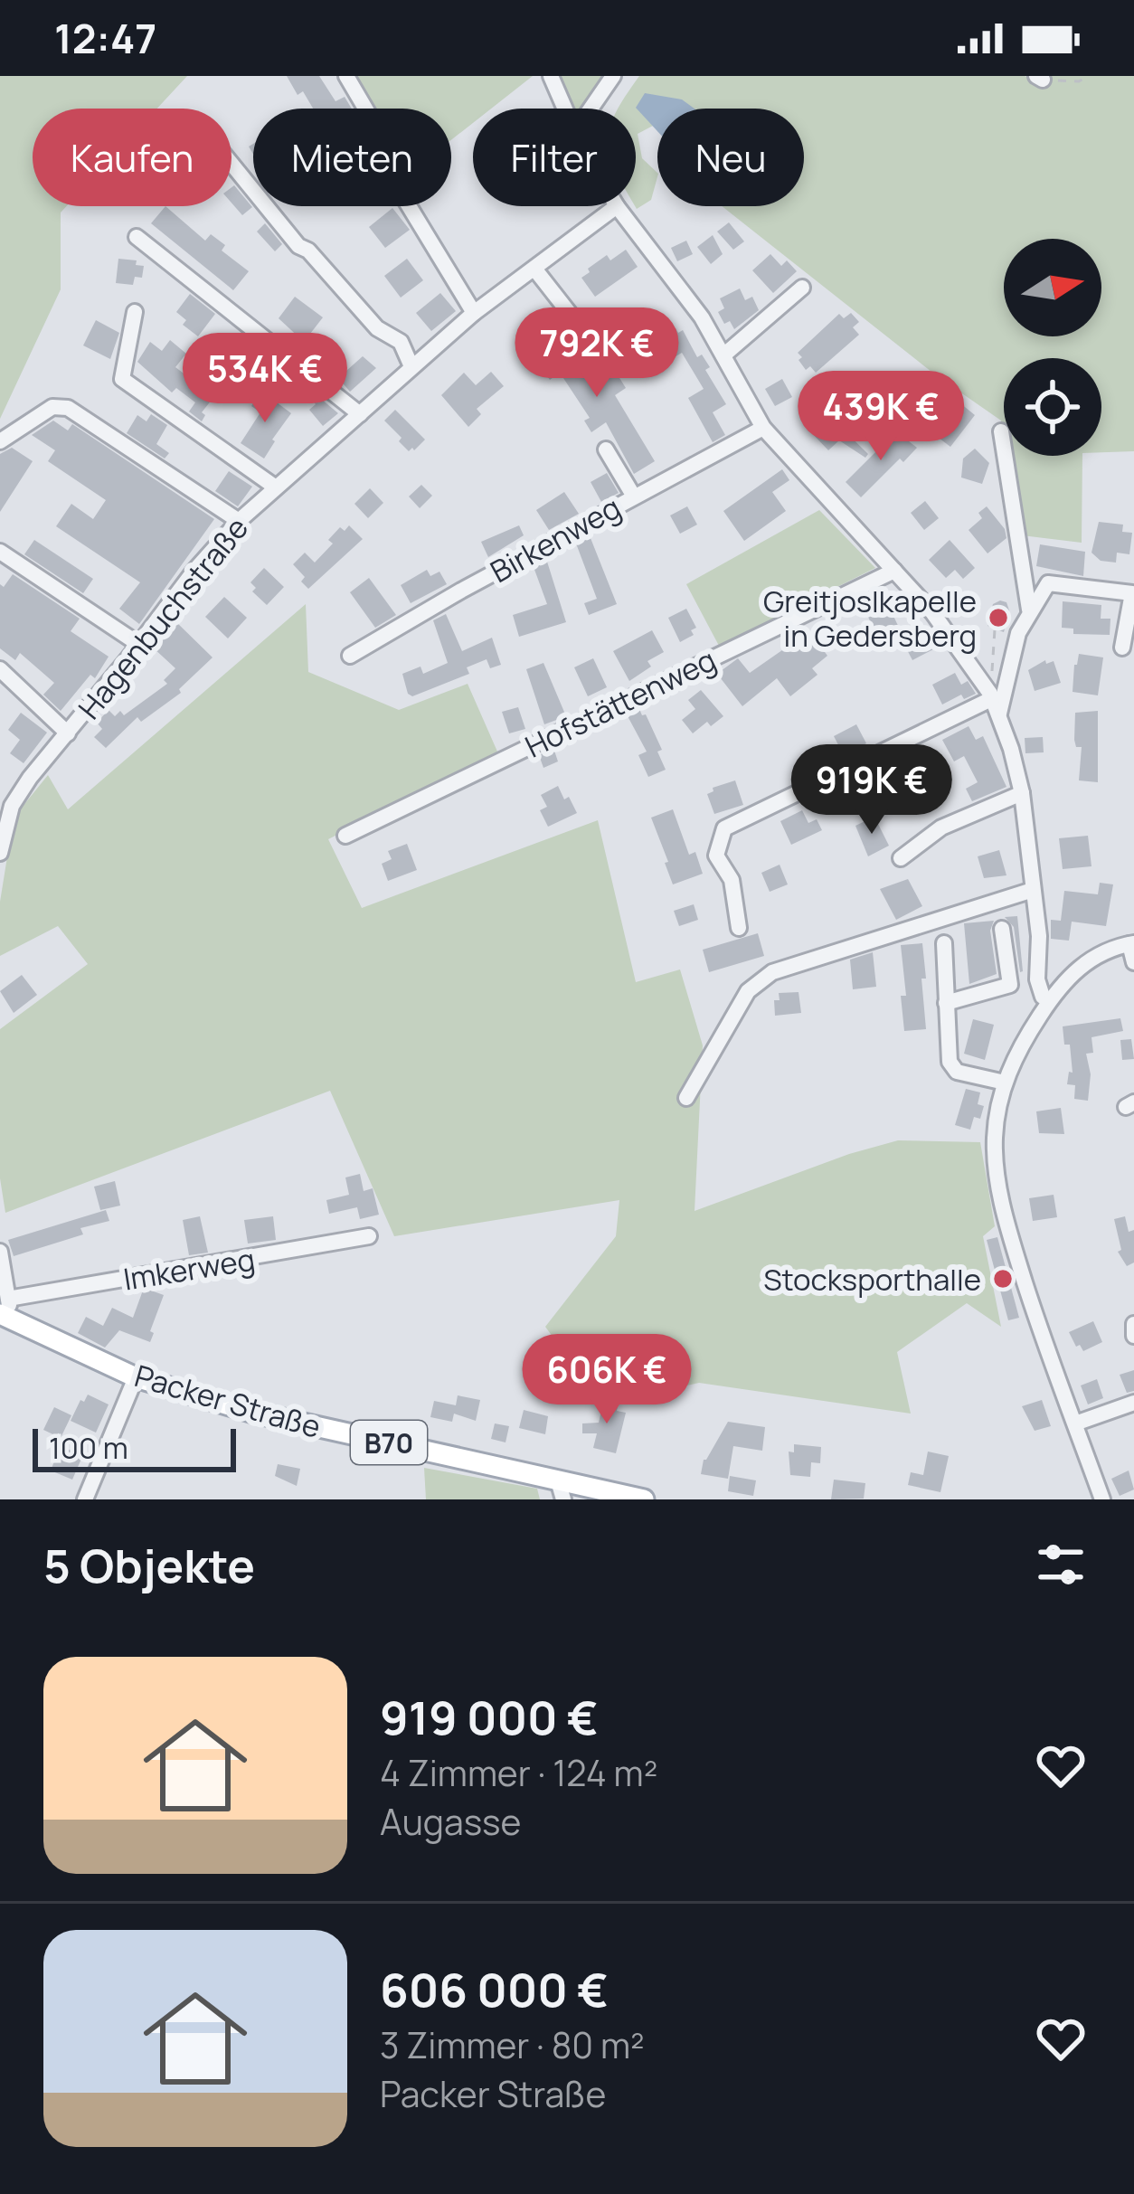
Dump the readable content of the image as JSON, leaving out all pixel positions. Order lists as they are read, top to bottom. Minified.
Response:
{"streets":{"main road":["Packer Straße","B70"],"street":["Birkenweg","Hagenbuchstraße","Hofstättenweg","Imkerweg"]},"crossings":[["Imkerweg","Packer Straße"]],"places":["Greitjoslkapelle in Gedersberg","Stocksporthalle"],"scale_bar":"100 m","north":"right","page":{"status":"12:47","chip":["Kaufen","Mieten","Filter","Neu"],"price":["792K €","534K €","439K €","919K €","606K €"],"scale":"100 m","heading":"5 Objekte","list":[{"name":"919 000 €","note":"4 Zimmer · 124 m² · Augasse"},{"name":"606 000 €","note":"3 Zimmer · 80 m² · Packer Straße"}]}}
